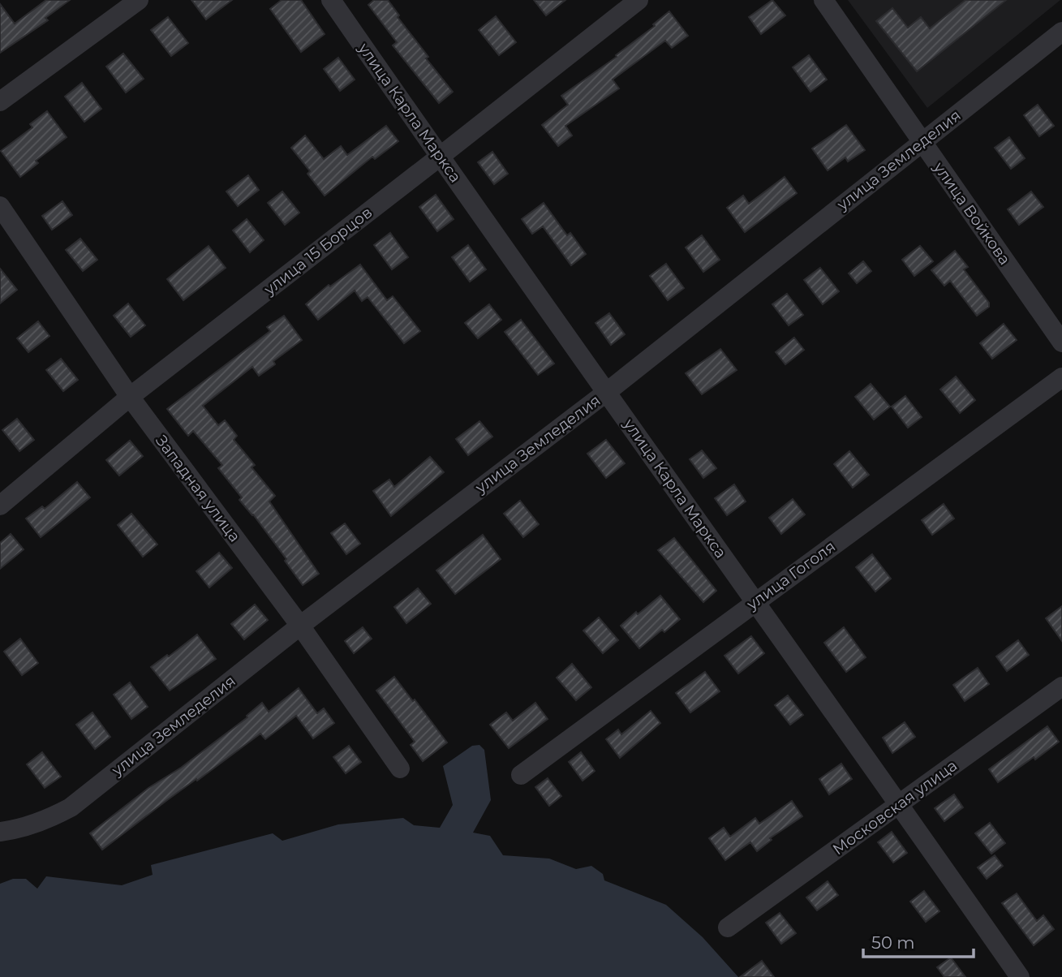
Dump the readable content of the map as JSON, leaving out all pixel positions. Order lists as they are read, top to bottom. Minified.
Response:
{"streets":{"street":["улица Карла Маркса","улица Земледелия","улица Войкова","улица 15 Борцов","Западная улица","улица Гоголя","Московская улица"]},"crossings":[["улица Карла Маркса","улица Земледелия"],["улица Карла Маркса","улица 15 Борцов"],["улица Карла Маркса","улица Гоголя"],["улица Карла Маркса","Московская улица"],["улица Земледелия","улица Войкова"],["улица Земледелия","Западная улица"],["улица 15 Борцов","Западная улица"]],"scale_bar":"50 m"}
